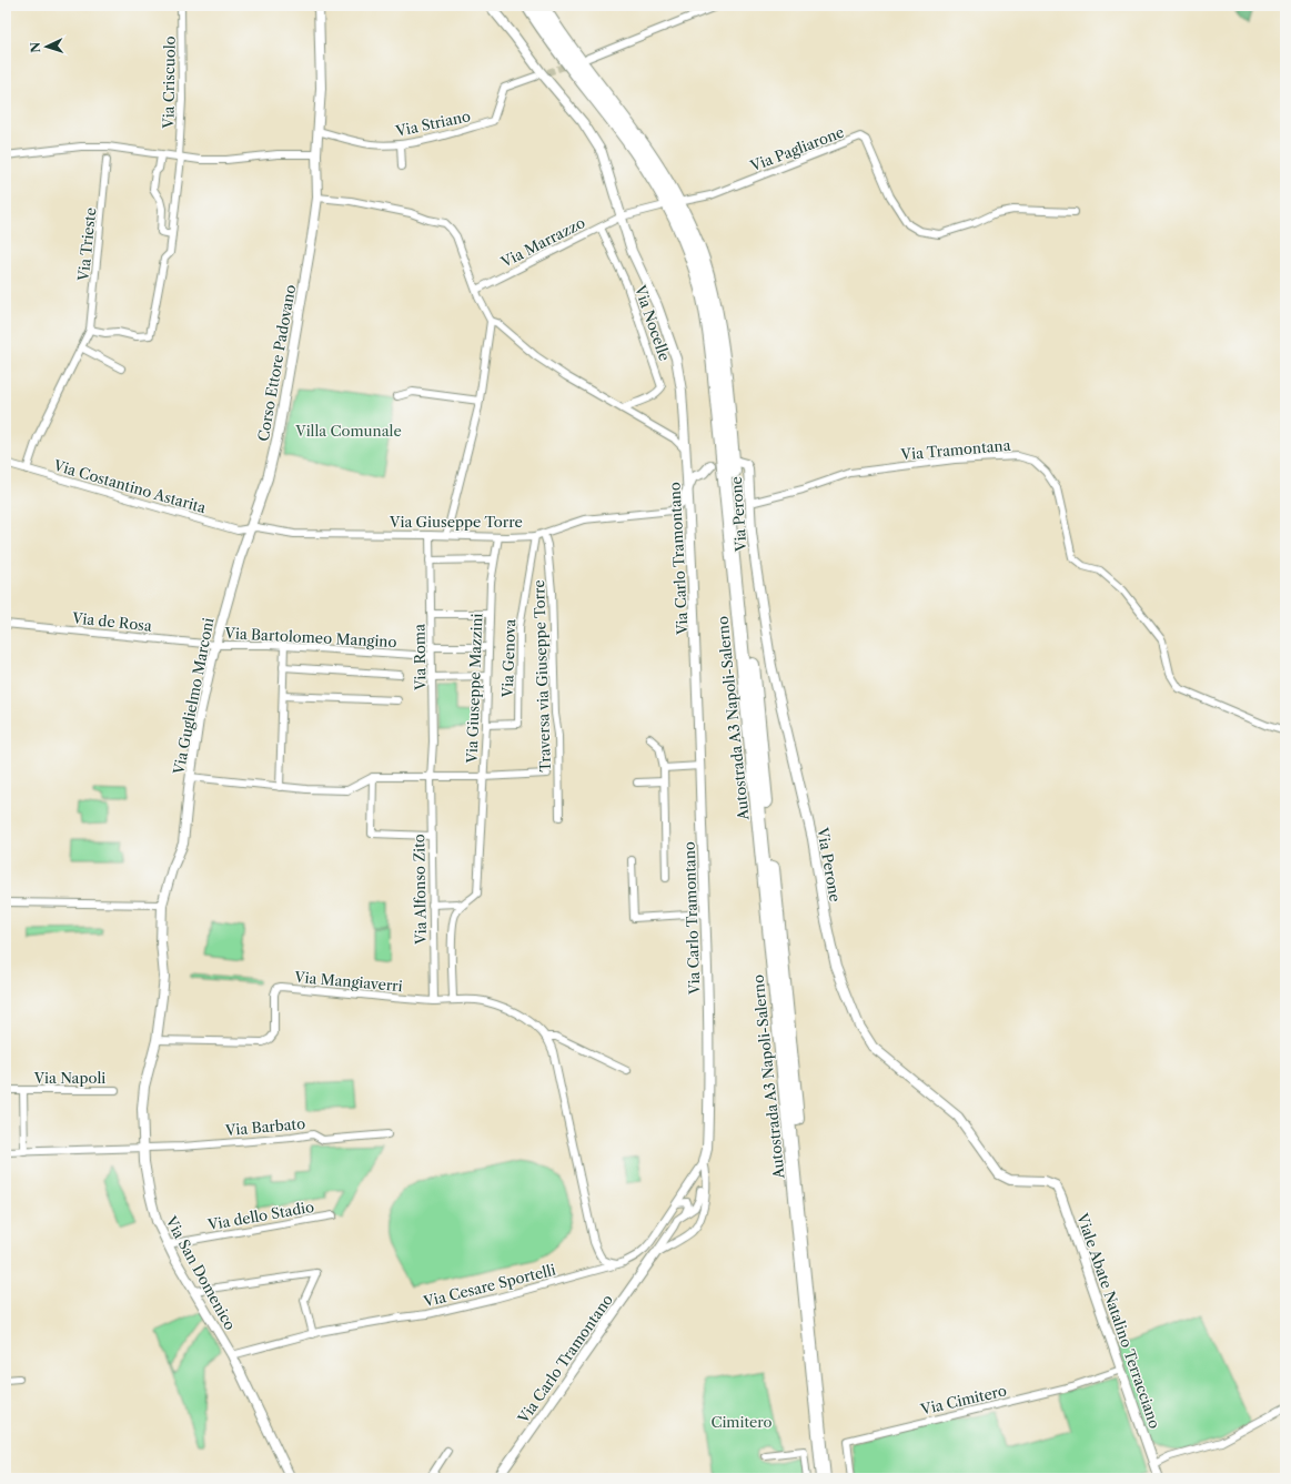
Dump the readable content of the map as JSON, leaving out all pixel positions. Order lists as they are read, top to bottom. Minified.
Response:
{"streets":{"highway":["Autostrada A3 Napoli-Salerno"],"street":["Via Criscuolo","Via Striano","Via Pagliarone","Via Marrazzo","Via Trieste","Via Nocelle","Corso Ettore Padovano","Via Tramontana","Via Costantino Astarita","Via Perone","Via Giuseppe Torre","Via Carlo Tramontano","Via de Rosa","Via Bartolomeo Mangino","Via Roma","Via Genova","Traversa via Giuseppe Torre","Via Giuseppe Mazzini","Via Guglielmo Marconi","Via Alfonso Zito","Via Mangiaverri","Via Napoli","Via Barbato","Via dello Stadio","Via San Domenico","Via Cesare Sportelli","Viale Abate Natalino Terracciano","Via Cimitero"]},"crossings":[["Via Criscuolo","Via Trieste"],["Via Striano","Corso Ettore Padovano"],["Via Marrazzo","Via Nocelle"],["Via Marrazzo","Via Carlo Tramontano"],["Via Trieste","Via Costantino Astarita"],["Corso Ettore Padovano","Via Costantino Astarita"],["Corso Ettore Padovano","Via Giuseppe Torre"],["Corso Ettore Padovano","Via Guglielmo Marconi"],["Via Tramontana","Via Perone"],["Via Costantino Astarita","Via Giuseppe Torre"],["Via Costantino Astarita","Via Guglielmo Marconi"],["Via Perone","Via Carlo Tramontano"],["Via Perone","Viale Abate Natalino Terracciano"],["Via Giuseppe Torre","Via Carlo Tramontano"],["Via Giuseppe Torre","Via Roma"],["Via Giuseppe Torre","Via Genova"],["Via Giuseppe Torre","Traversa via Giuseppe Torre"],["Via Giuseppe Torre","Via Giuseppe Mazzini"],["Via Giuseppe Torre","Via Guglielmo Marconi"],["Via Carlo Tramontano","Via Cesare Sportelli"],["Via de Rosa","Via Bartolomeo Mangino"],["Via de Rosa","Via Guglielmo Marconi"],["Via Bartolomeo Mangino","Via Roma"],["Via Bartolomeo Mangino","Via Guglielmo Marconi"],["Via Roma","Via Alfonso Zito"],["Via Genova","Via Giuseppe Mazzini"],["Via Guglielmo Marconi","Via San Domenico"],["Via Alfonso Zito","Via Mangiaverri"],["Via Mangiaverri","Via San Domenico"],["Via Barbato","Via San Domenico"],["Via dello Stadio","Via San Domenico"],["Via San Domenico","Via Cesare Sportelli"],["Viale Abate Natalino Terracciano","Via Cimitero"]],"parks":["Villa Comunale","Cimitero"],"north":"left"}
